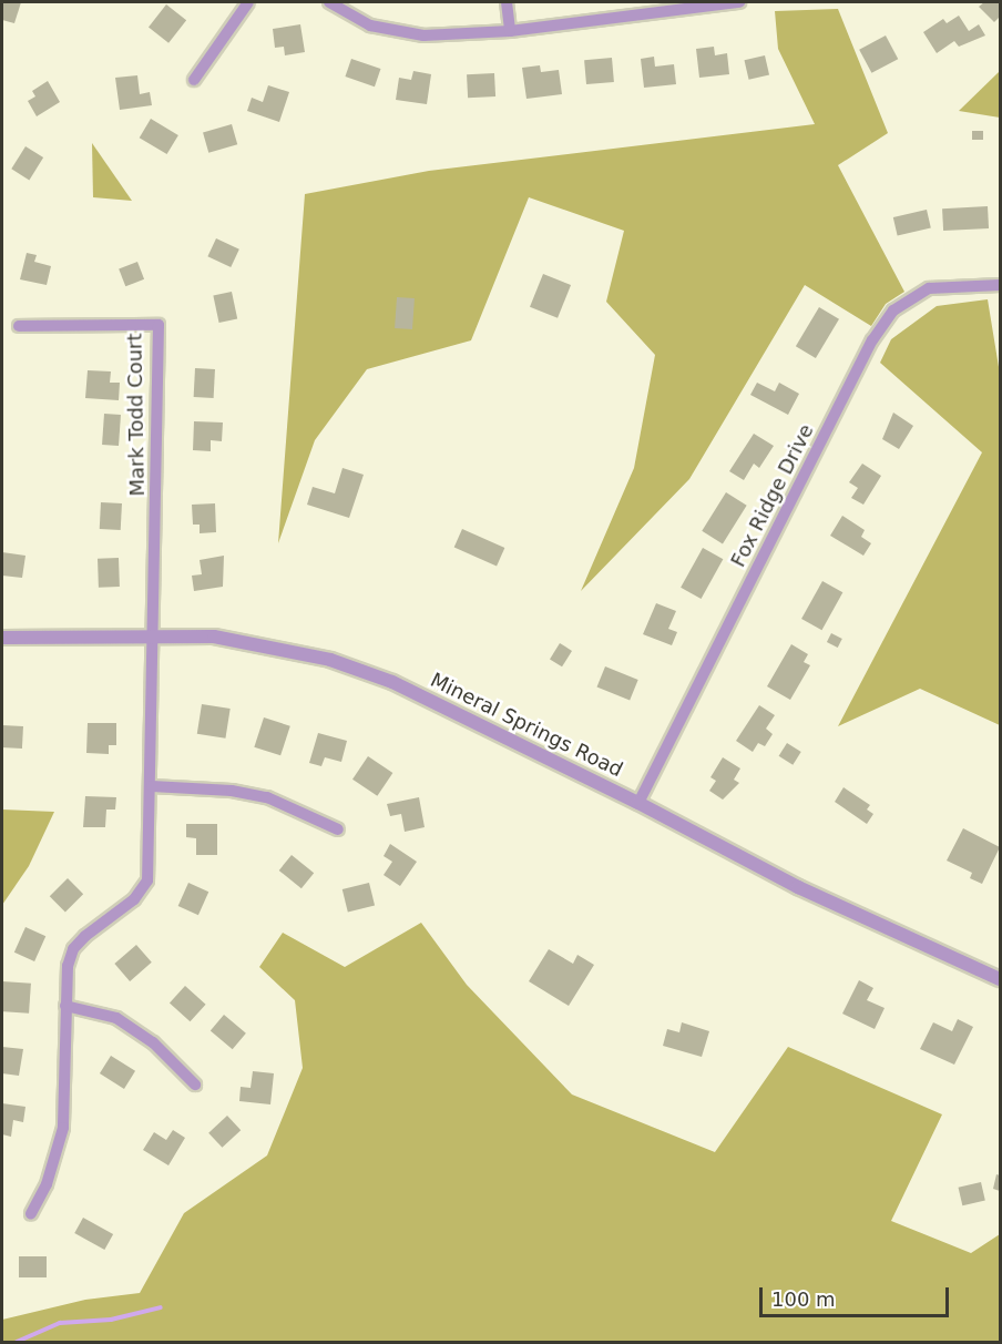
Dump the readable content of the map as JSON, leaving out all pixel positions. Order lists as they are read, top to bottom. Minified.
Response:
{"streets":{"street":["Mark Todd Court","Fox Ridge Drive","Mineral Springs Road"]},"crossings":[["Mark Todd Court","Mineral Springs Road"],["Fox Ridge Drive","Mineral Springs Road"]],"scale_bar":"100 m"}
